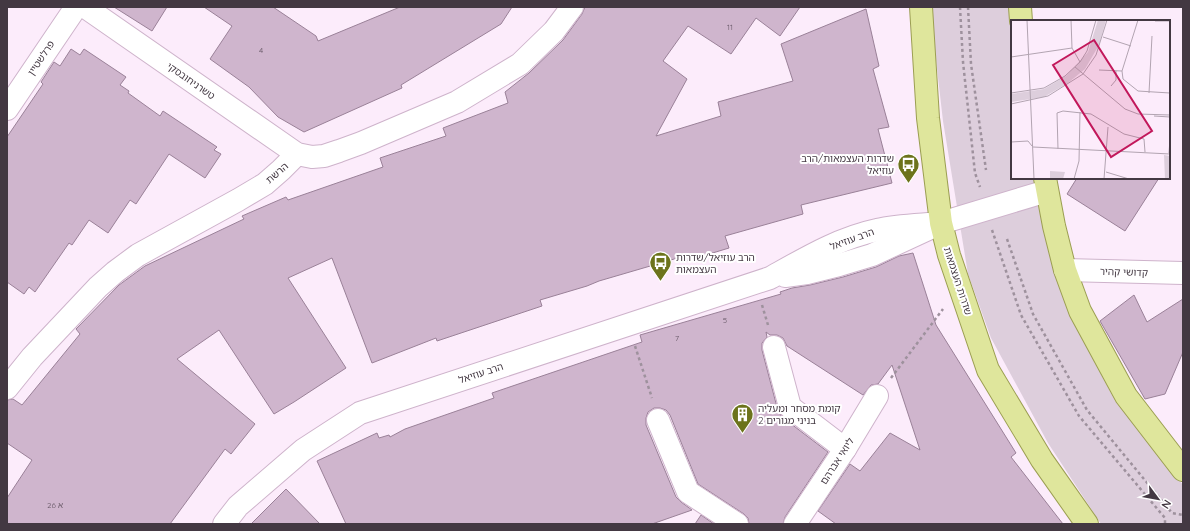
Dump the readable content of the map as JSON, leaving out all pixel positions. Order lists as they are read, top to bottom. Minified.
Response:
{"streets":{"main road":["שדרות העצמאות"],"street":["פרלשטיין","טשרניחובסקי","הרשת","הרב עוזיאל","קדושי קהיר","ליואי אברהם"]},"crossings":[["טשרניחובסקי","הרשת"],["הרב עוזיאל","שדרות העצמאות"]],"places":{"bus stop":["שדרות העצמאות/הרב עוזיאל","הרב עוזיאל/שדרות העצמאות"],"building":["קומת מסחר ומעליה 2 בניני מגורים"]},"house_numbers":["11","4","5","7","26 א"],"north":"bottom right"}
